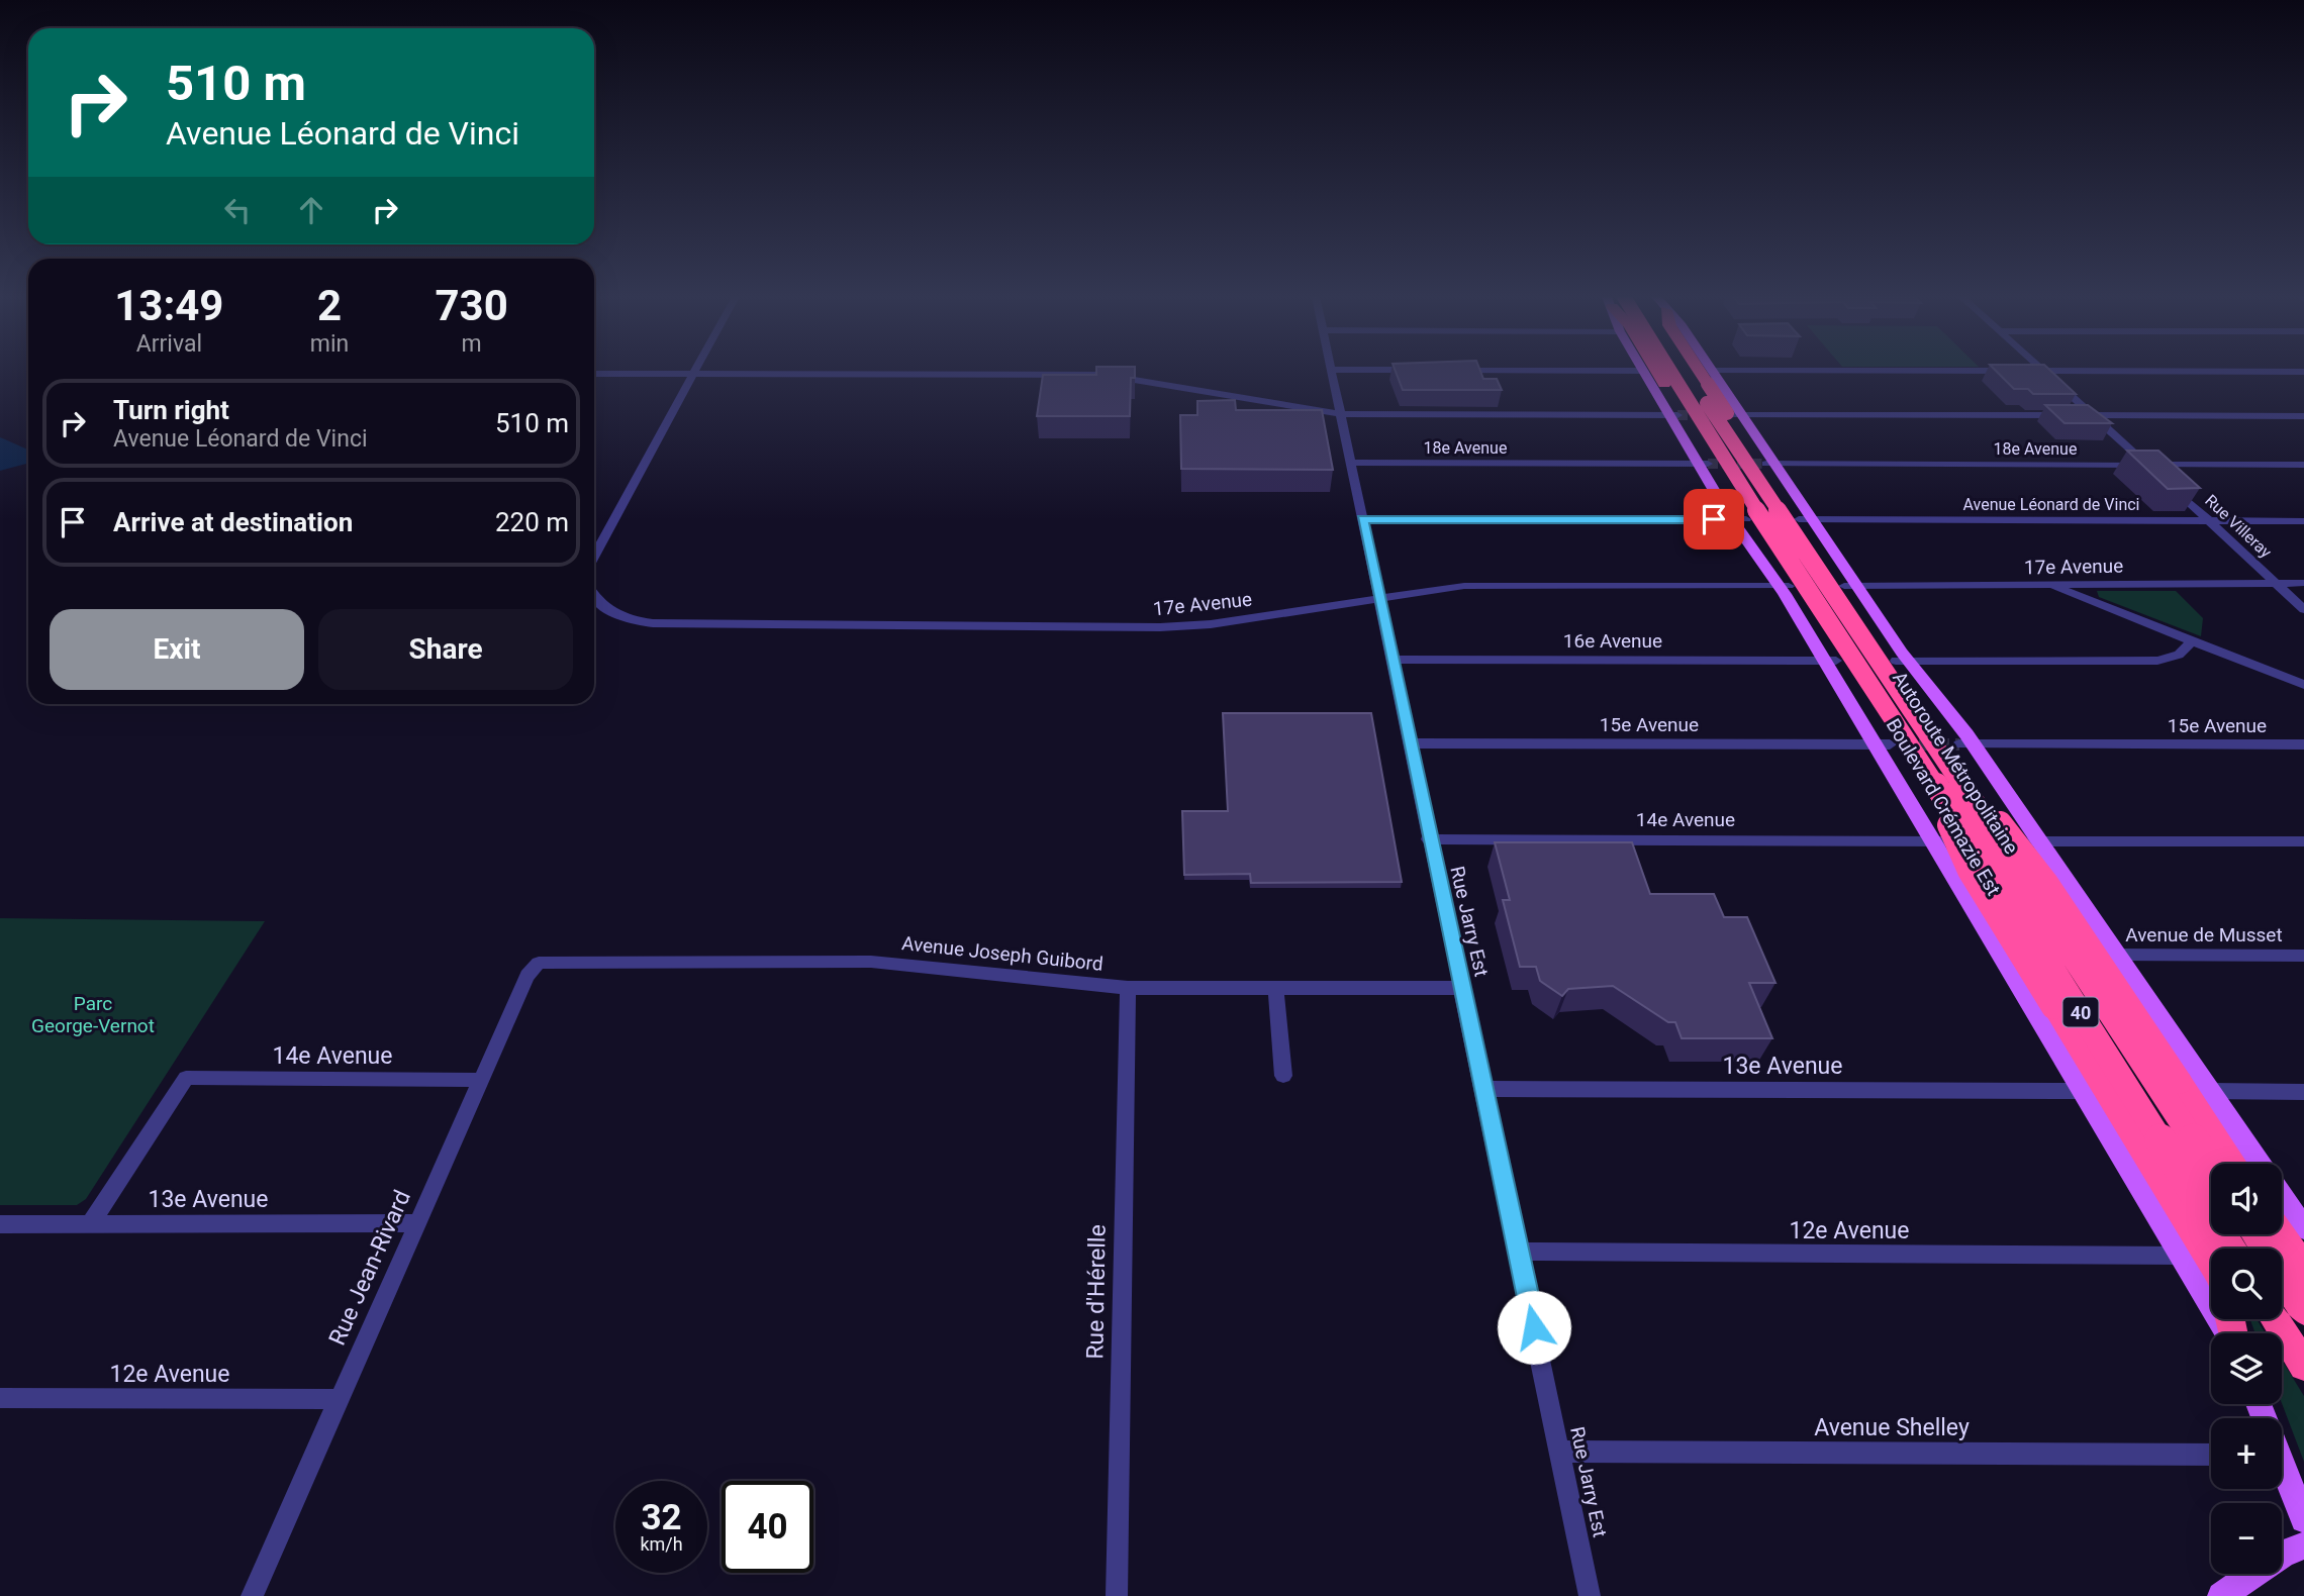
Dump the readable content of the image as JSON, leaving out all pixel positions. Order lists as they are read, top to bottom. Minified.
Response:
{"streets":{"highway":["Autoroute Métropolitaine","40"],"main road":["Boulevard Crémazie Est"],"street":["18e Avenue","Avenue Léonard de Vinci","Rue Villeray","17e Avenue","16e Avenue","15e Avenue","14e Avenue","Rue Jarry Est","Avenue de Musset","Avenue Joseph Guibord","13e Avenue","12e Avenue","Rue Jean-Rivard","Rue d'Hérelle","Avenue Shelley"]},"crossings":[["18e Avenue","Rue Villeray"],["18e Avenue","Autoroute Métropolitaine"],["18e Avenue","Boulevard Crémazie Est"],["18e Avenue","Rue Jarry Est"],["Avenue Léonard de Vinci","Rue Villeray"],["Rue Villeray","17e Avenue"],["17e Avenue","Boulevard Crémazie Est"],["17e Avenue","Rue Jarry Est"],["16e Avenue","Boulevard Crémazie Est"],["16e Avenue","Rue Jarry Est"],["15e Avenue","Autoroute Métropolitaine"],["15e Avenue","Boulevard Crémazie Est"],["15e Avenue","Rue Jarry Est"],["Boulevard Crémazie Est","14e Avenue"],["Boulevard Crémazie Est","13e Avenue"],["Boulevard Crémazie Est","12e Avenue"],["14e Avenue","Rue Jarry Est"],["14e Avenue","13e Avenue"],["14e Avenue","Rue Jean-Rivard"],["Rue Jarry Est","Avenue Joseph Guibord"],["Rue Jarry Est","13e Avenue"],["Rue Jarry Est","12e Avenue"],["Rue Jarry Est","Avenue Shelley"],["Avenue Joseph Guibord","Rue Jean-Rivard"],["Avenue Joseph Guibord","Rue d'Hérelle"],["13e Avenue","Rue Jean-Rivard"],["12e Avenue","Rue Jean-Rivard"]],"parks":["Parc George-Vernot"],"page":{"turn":["510 m","Avenue Léonard de Vinci"],"eta":["13:49","Arrival","2","min","730","m"],"list":[{"name":"Turn right","note":"Avenue Léonard de Vinci","value":"510 m"},{"name":"Arrive at destination","value":"220 m"}],"buttons":["Exit","Share"],"map_buttons":["+","−"],"speed":"32 km/h","limit":"40"}}
